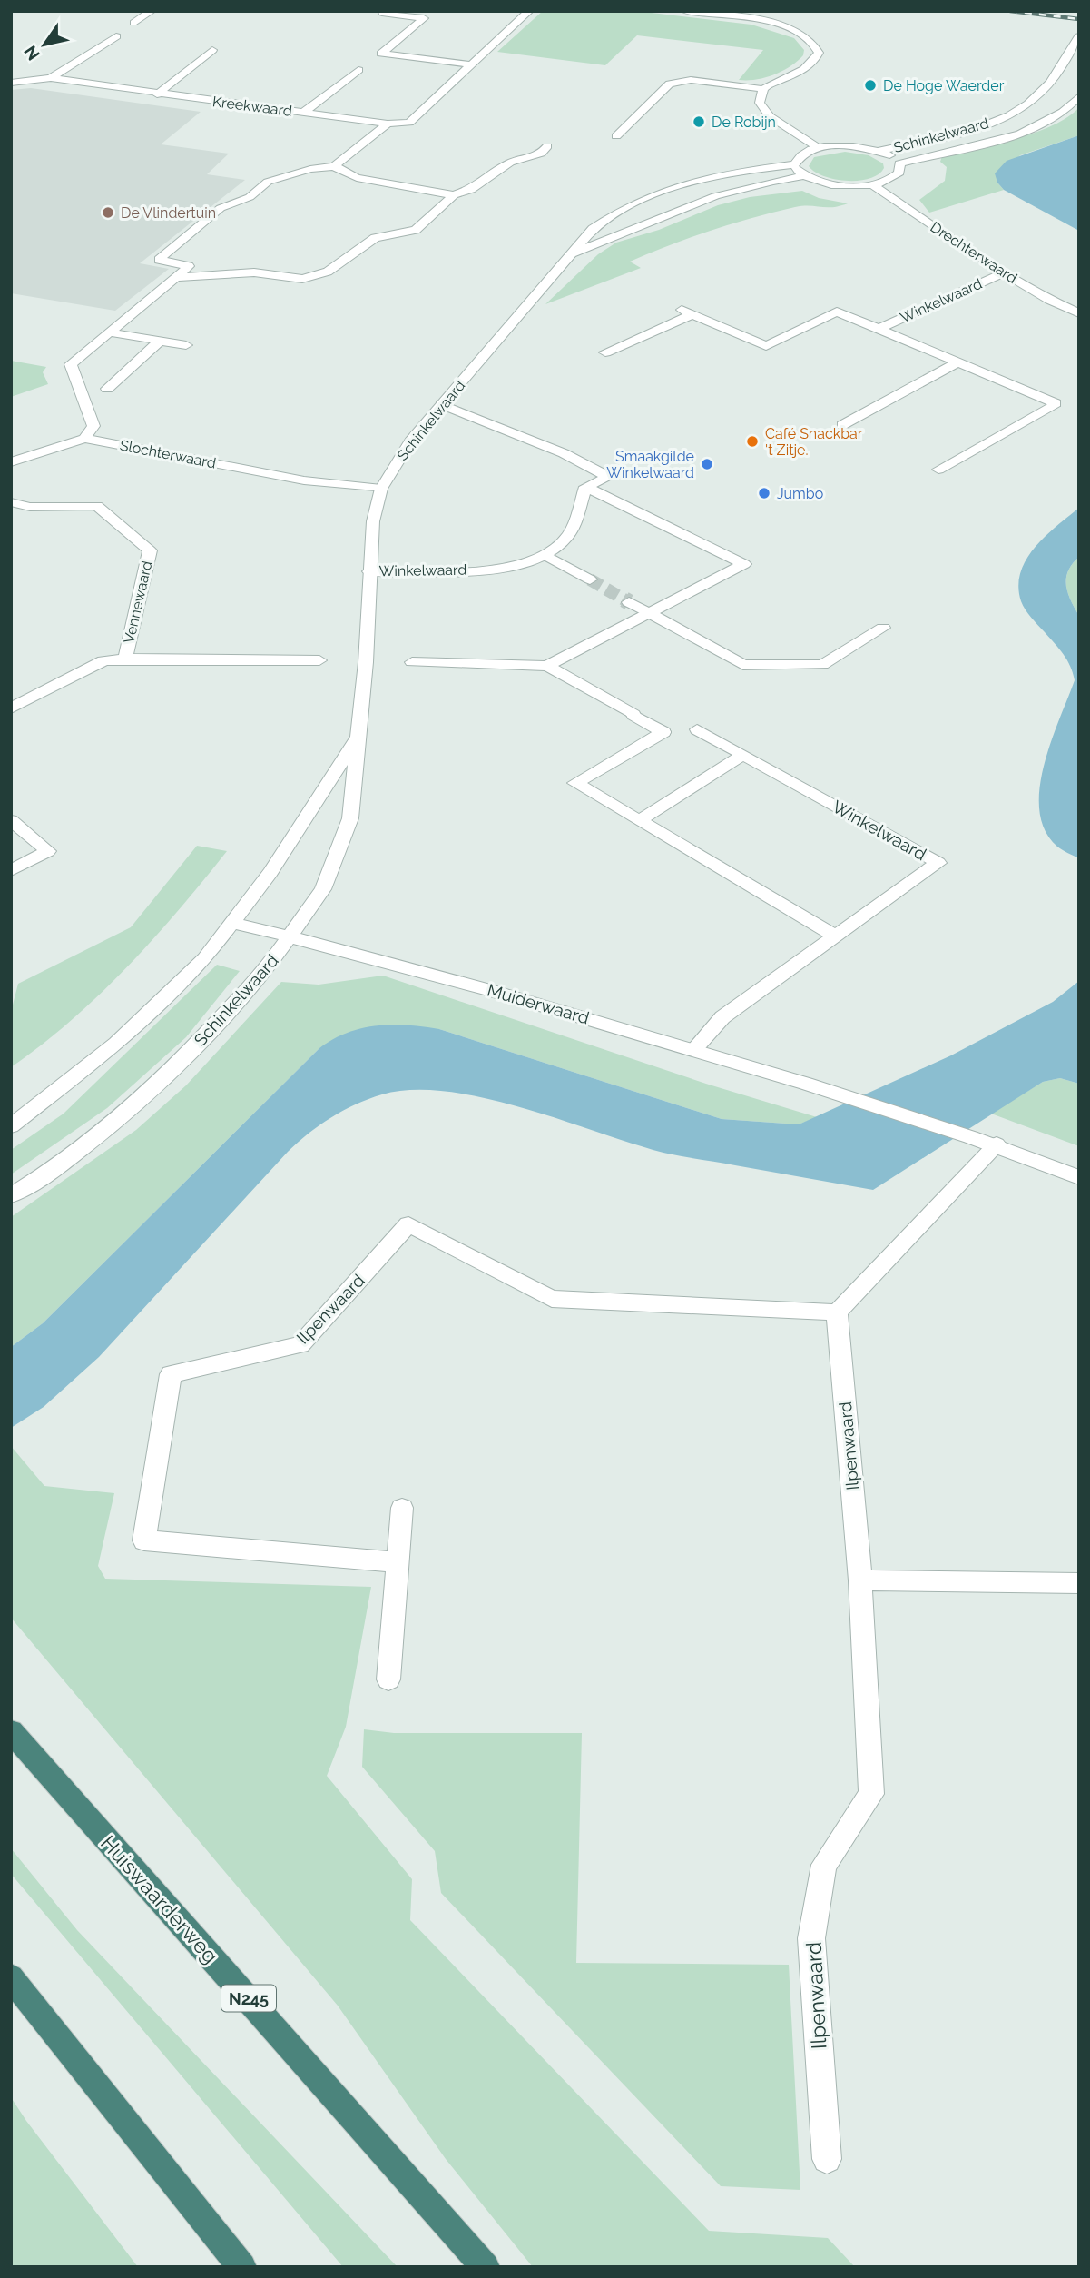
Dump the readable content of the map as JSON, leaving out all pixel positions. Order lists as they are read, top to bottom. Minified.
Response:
{"streets":{"highway":["Huiswaarderweg","N245"],"street":["Kreekwaard","Schinkelwaard","Drechterwaard","Winkelwaard","Slochterwaard","Vennewaard","Muiderwaard","Ilpenwaard"]},"crossings":[["Schinkelwaard","Winkelwaard"],["Schinkelwaard","Slochterwaard"],["Schinkelwaard","Muiderwaard"],["Drechterwaard","Winkelwaard"],["Winkelwaard","Muiderwaard"]],"places":["De Hoge Waerder","De Robijn","De Vlindertuin","Café Snackbar 't Zitje.","Smaakgilde Winkelwaard","Jumbo"],"north":"bottom left"}
